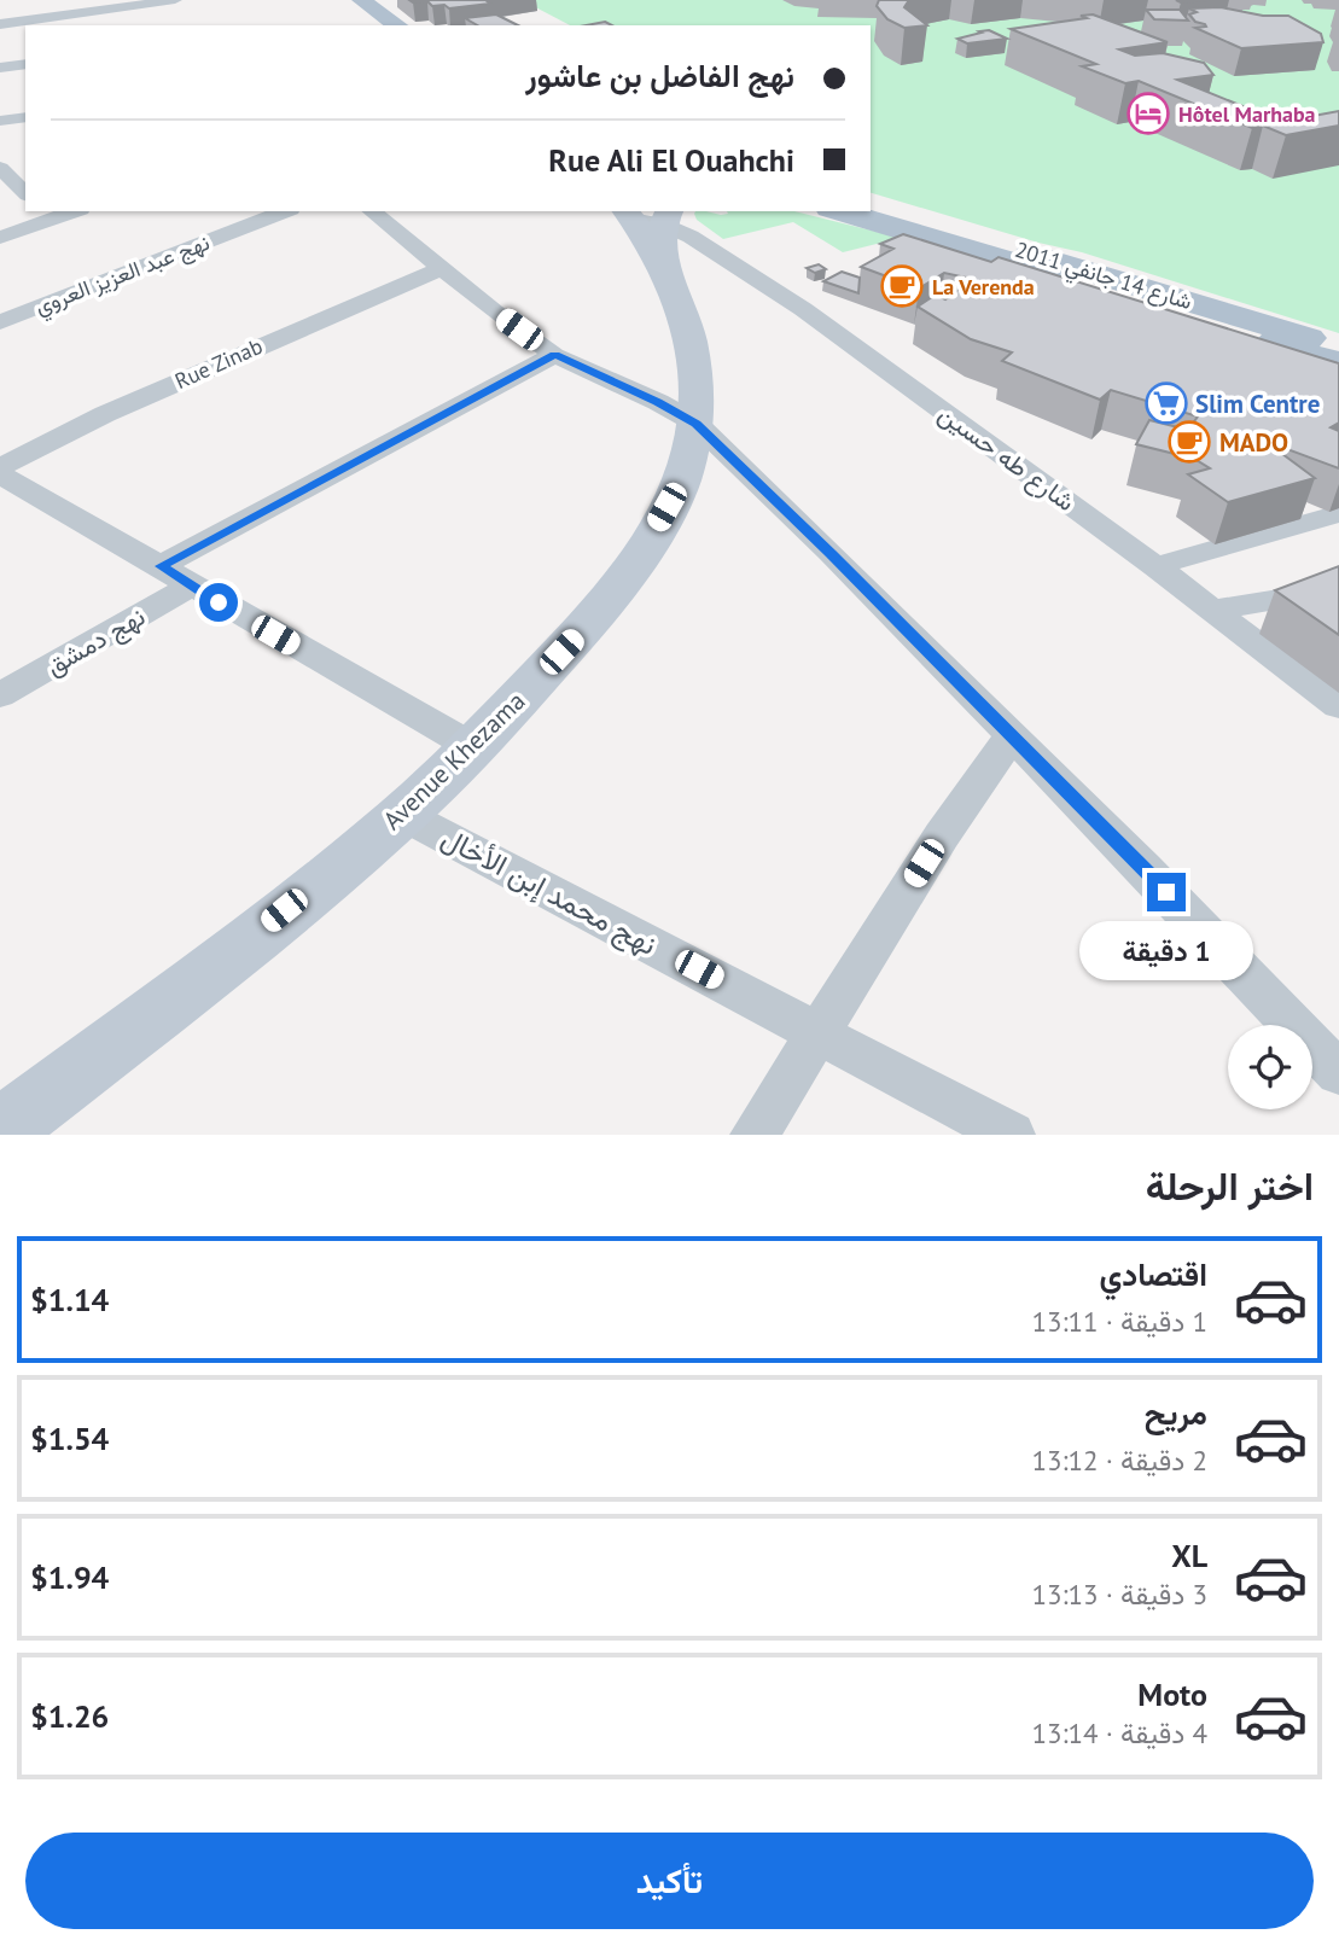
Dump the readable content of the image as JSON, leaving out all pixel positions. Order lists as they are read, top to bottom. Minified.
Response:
{"streets":{"main road":["شارع 14 جانفي 2011","Avenue Khezama"],"street":["نهج عبد العزيز العروي","Rue Zinab","شارع طه حسين","نهج دمشق","نهج محمد إبن الأخال"]},"crossings":[["شارع طه حسين","Avenue Khezama"],["Avenue Khezama","نهج محمد إبن الأخال"]],"places":{"hotel":["Hôtel Marhaba"],"cafe":["La Verenda","MADO"],"supermarket":["Slim Centre"]},"page":{"banner":["نهج الفاضل بن عاشور","Rue Ali El Ouahchi"],"bubble":"1 دقيقة","heading":"اختر الرحلة","list":[{"name":"اقتصادي","note":"1 دقيقة · 13:11","value":"$1.14"},{"name":"مريح","note":"2 دقيقة · 13:12","value":"$1.54"},{"name":"XL","note":"3 دقيقة · 13:13","value":"$1.94"},{"name":"Moto","note":"4 دقيقة · 13:14","value":"$1.26"}],"buttons":"تأكيد"}}
